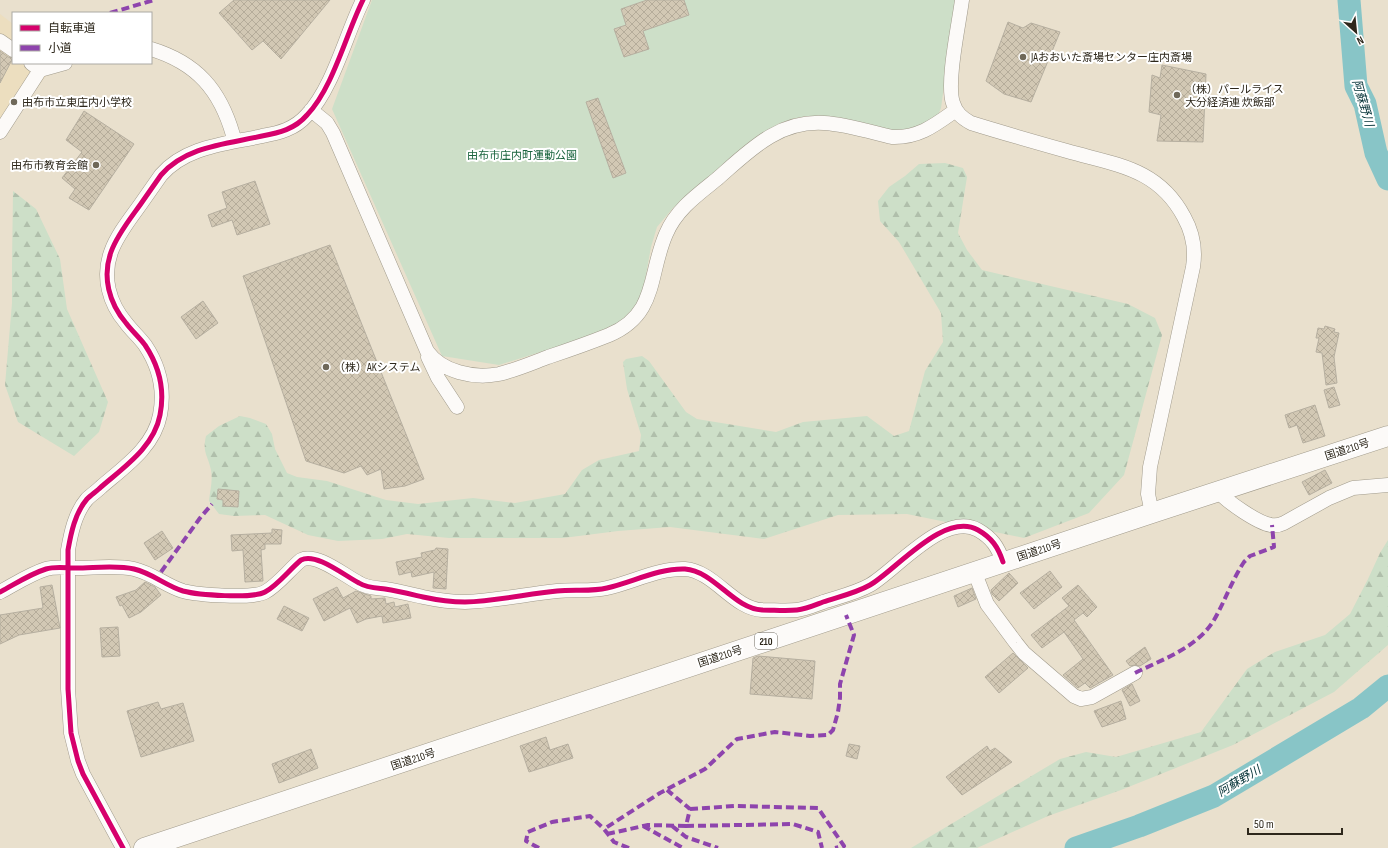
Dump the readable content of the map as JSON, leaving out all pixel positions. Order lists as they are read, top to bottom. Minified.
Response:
{"streets":{"highway":["国道210号","210"]},"water":["阿蘇野川"],"parks":["由布市庄内町運動公園"],"places":["JAおおいた斎場センター庄内斎場","（株）パールライス 大分経済連 炊飯部","由布市立東庄内小学校","由布市教育会館","（株）AKシステム"],"legend":["自転車道","小道"],"scale_bar":"50 m","north":"bottom right"}
